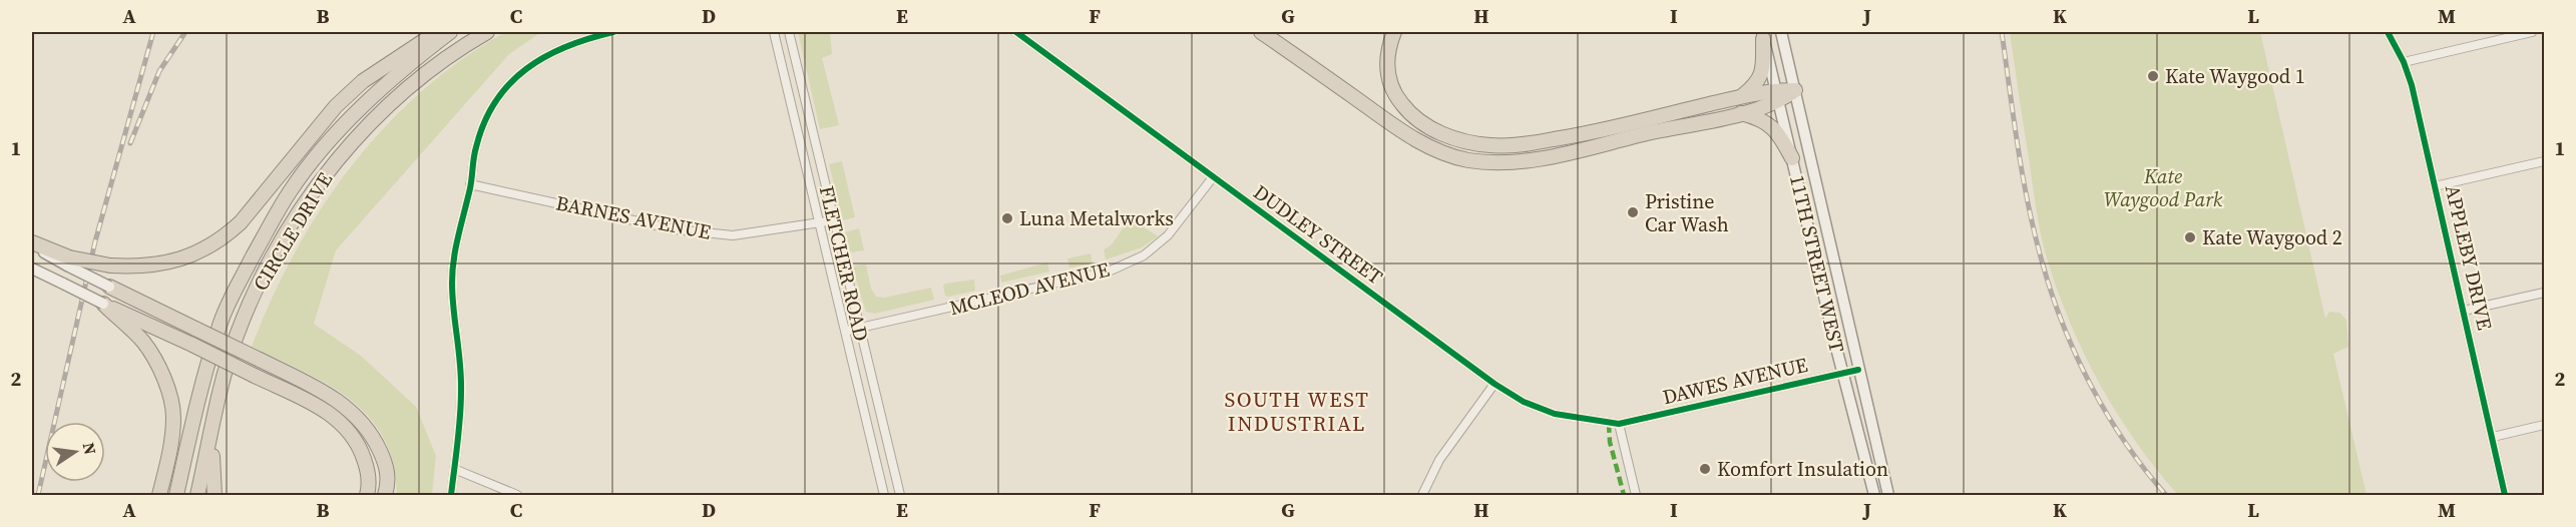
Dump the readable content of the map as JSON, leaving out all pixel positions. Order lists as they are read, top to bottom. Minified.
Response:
{"streets":{"highway":["CIRCLE DRIVE"],"main road":["11TH STREET WEST"],"street":["BARNES AVENUE","DUDLEY STREET","APPLEBY DRIVE","FLETCHER ROAD","MCLEOD AVENUE","DAWES AVENUE"]},"crossings":[["BARNES AVENUE","FLETCHER ROAD"],["DUDLEY STREET","MCLEOD AVENUE"],["DUDLEY STREET","DAWES AVENUE"],["FLETCHER ROAD","MCLEOD AVENUE"],["11TH STREET WEST","DAWES AVENUE"]],"districts":["SOUTH WEST INDUSTRIAL"],"parks":["Kate Waygood Park"],"places":["Kate Waygood 1","Pristine Car Wash","Luna Metalworks","Kate Waygood 2","Komfort Insulation"],"north":"right","grid":{"columns":["A","B","C","D","E","F","G","H","I","J","K","L","M"],"rows":["1","2"]}}
